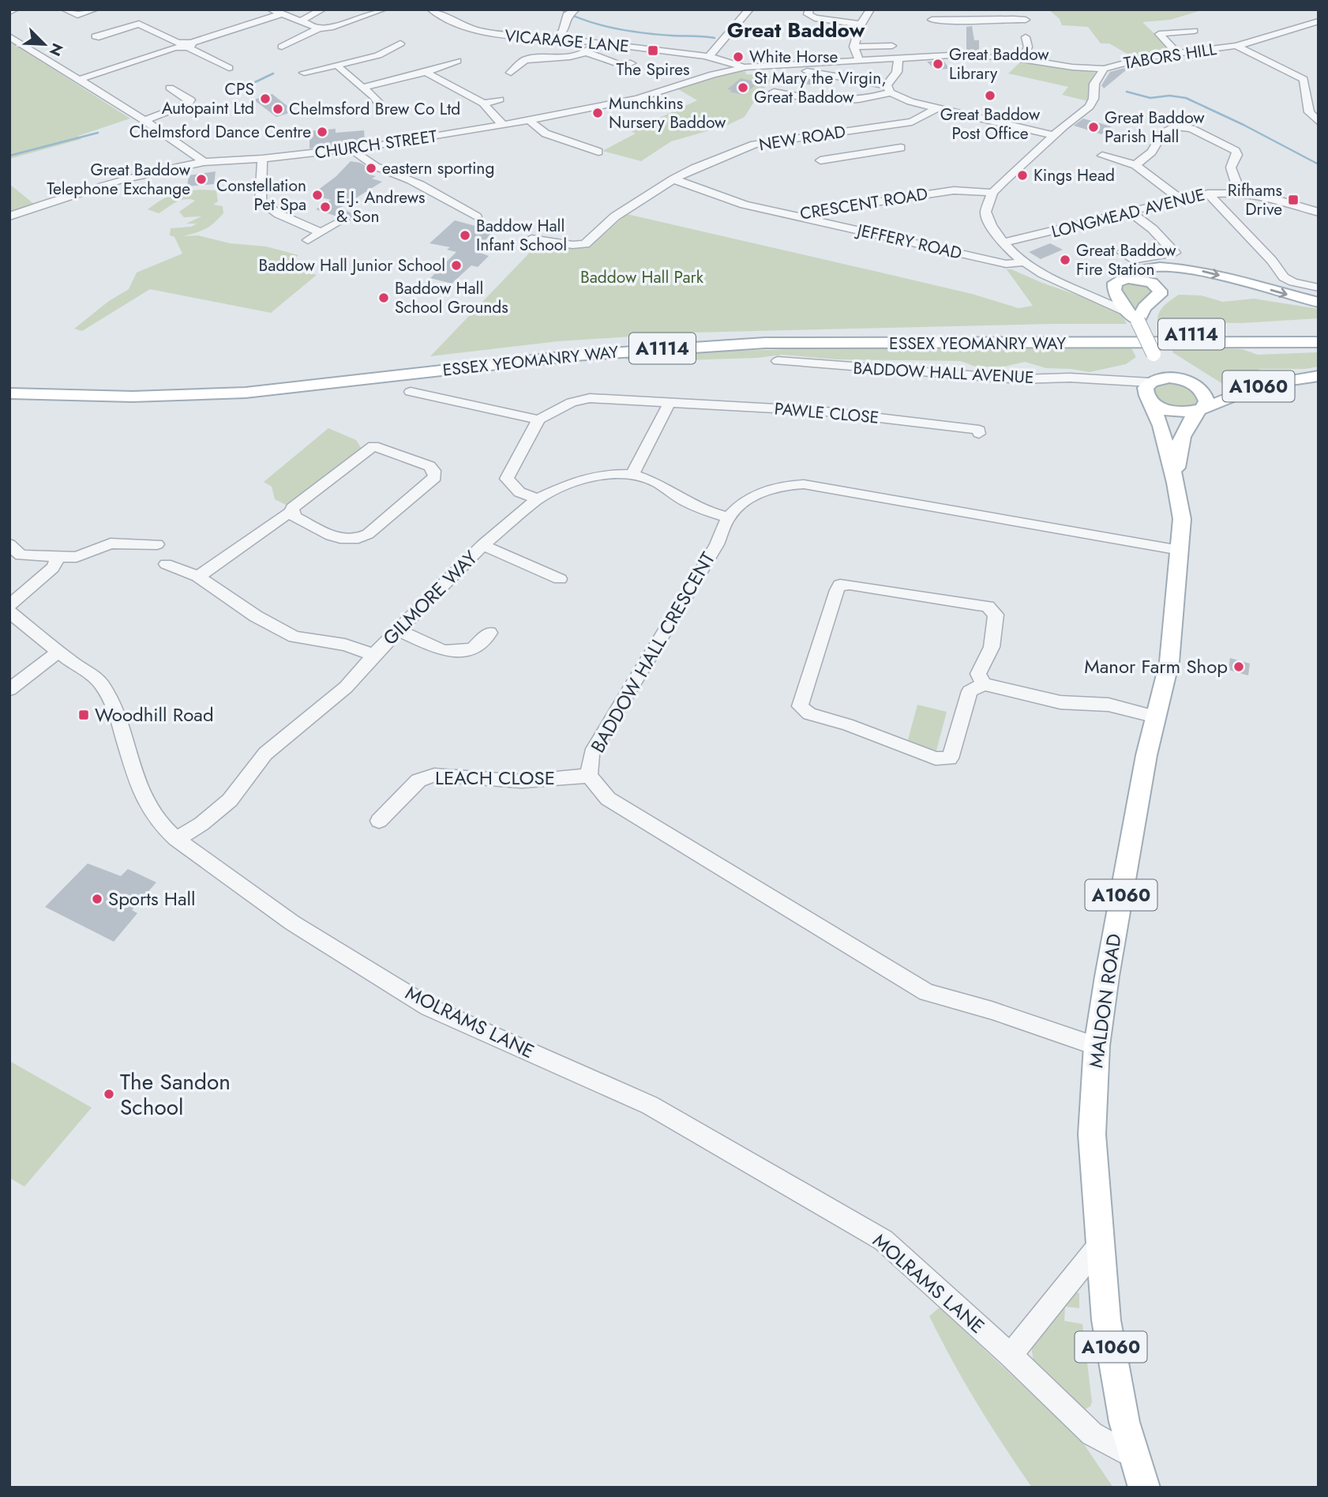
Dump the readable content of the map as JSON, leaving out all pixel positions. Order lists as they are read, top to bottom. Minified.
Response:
{"streets":{"main road":["A1114","ESSEX YEOMANRY WAY","A1060","MALDON ROAD"],"street":["VICARAGE LANE","TABORS HILL","NEW ROAD","CHURCH STREET","CRESCENT ROAD","LONGMEAD AVENUE","JEFFERY ROAD","BADDOW HALL AVENUE","PAWLE CLOSE","GILMORE WAY","BADDOW HALL CRESCENT","LEACH CLOSE","MOLRAMS LANE"]},"crossings":[["VICARAGE LANE","CHURCH STREET"],["NEW ROAD","CRESCENT ROAD"],["CRESCENT ROAD","JEFFERY ROAD"],["BADDOW HALL AVENUE","MALDON ROAD"],["A1060","MALDON ROAD"],["GILMORE WAY","BADDOW HALL CRESCENT"],["GILMORE WAY","MOLRAMS LANE"],["BADDOW HALL CRESCENT","LEACH CLOSE"],["BADDOW HALL CRESCENT","MALDON ROAD"],["MALDON ROAD","MOLRAMS LANE"]],"districts":["Great Baddow"],"parks":["Baddow Hall Park"],"places":{"transit":["The Spires","Rifhams Drive","Woodhill Road"],"other":["White Horse","Great Baddow Library","St Mary the Virgin, Great Baddow","Great Baddow Post Office","CPS Autopaint Ltd","Chelmsford Brew Co Ltd","Munchkins Nursery Baddow","Great Baddow Parish Hall","Chelmsford Dance Centre","eastern sporting","Kings Head","Great Baddow Telephone Exchange","Constellation Pet Spa","E.J. Andrews & Son","Baddow Hall Infant School","Great Baddow Fire Station","Baddow Hall Junior School","Baddow Hall School Grounds","Manor Farm Shop","Sports Hall","The Sandon School"]},"north":"bottom right"}
